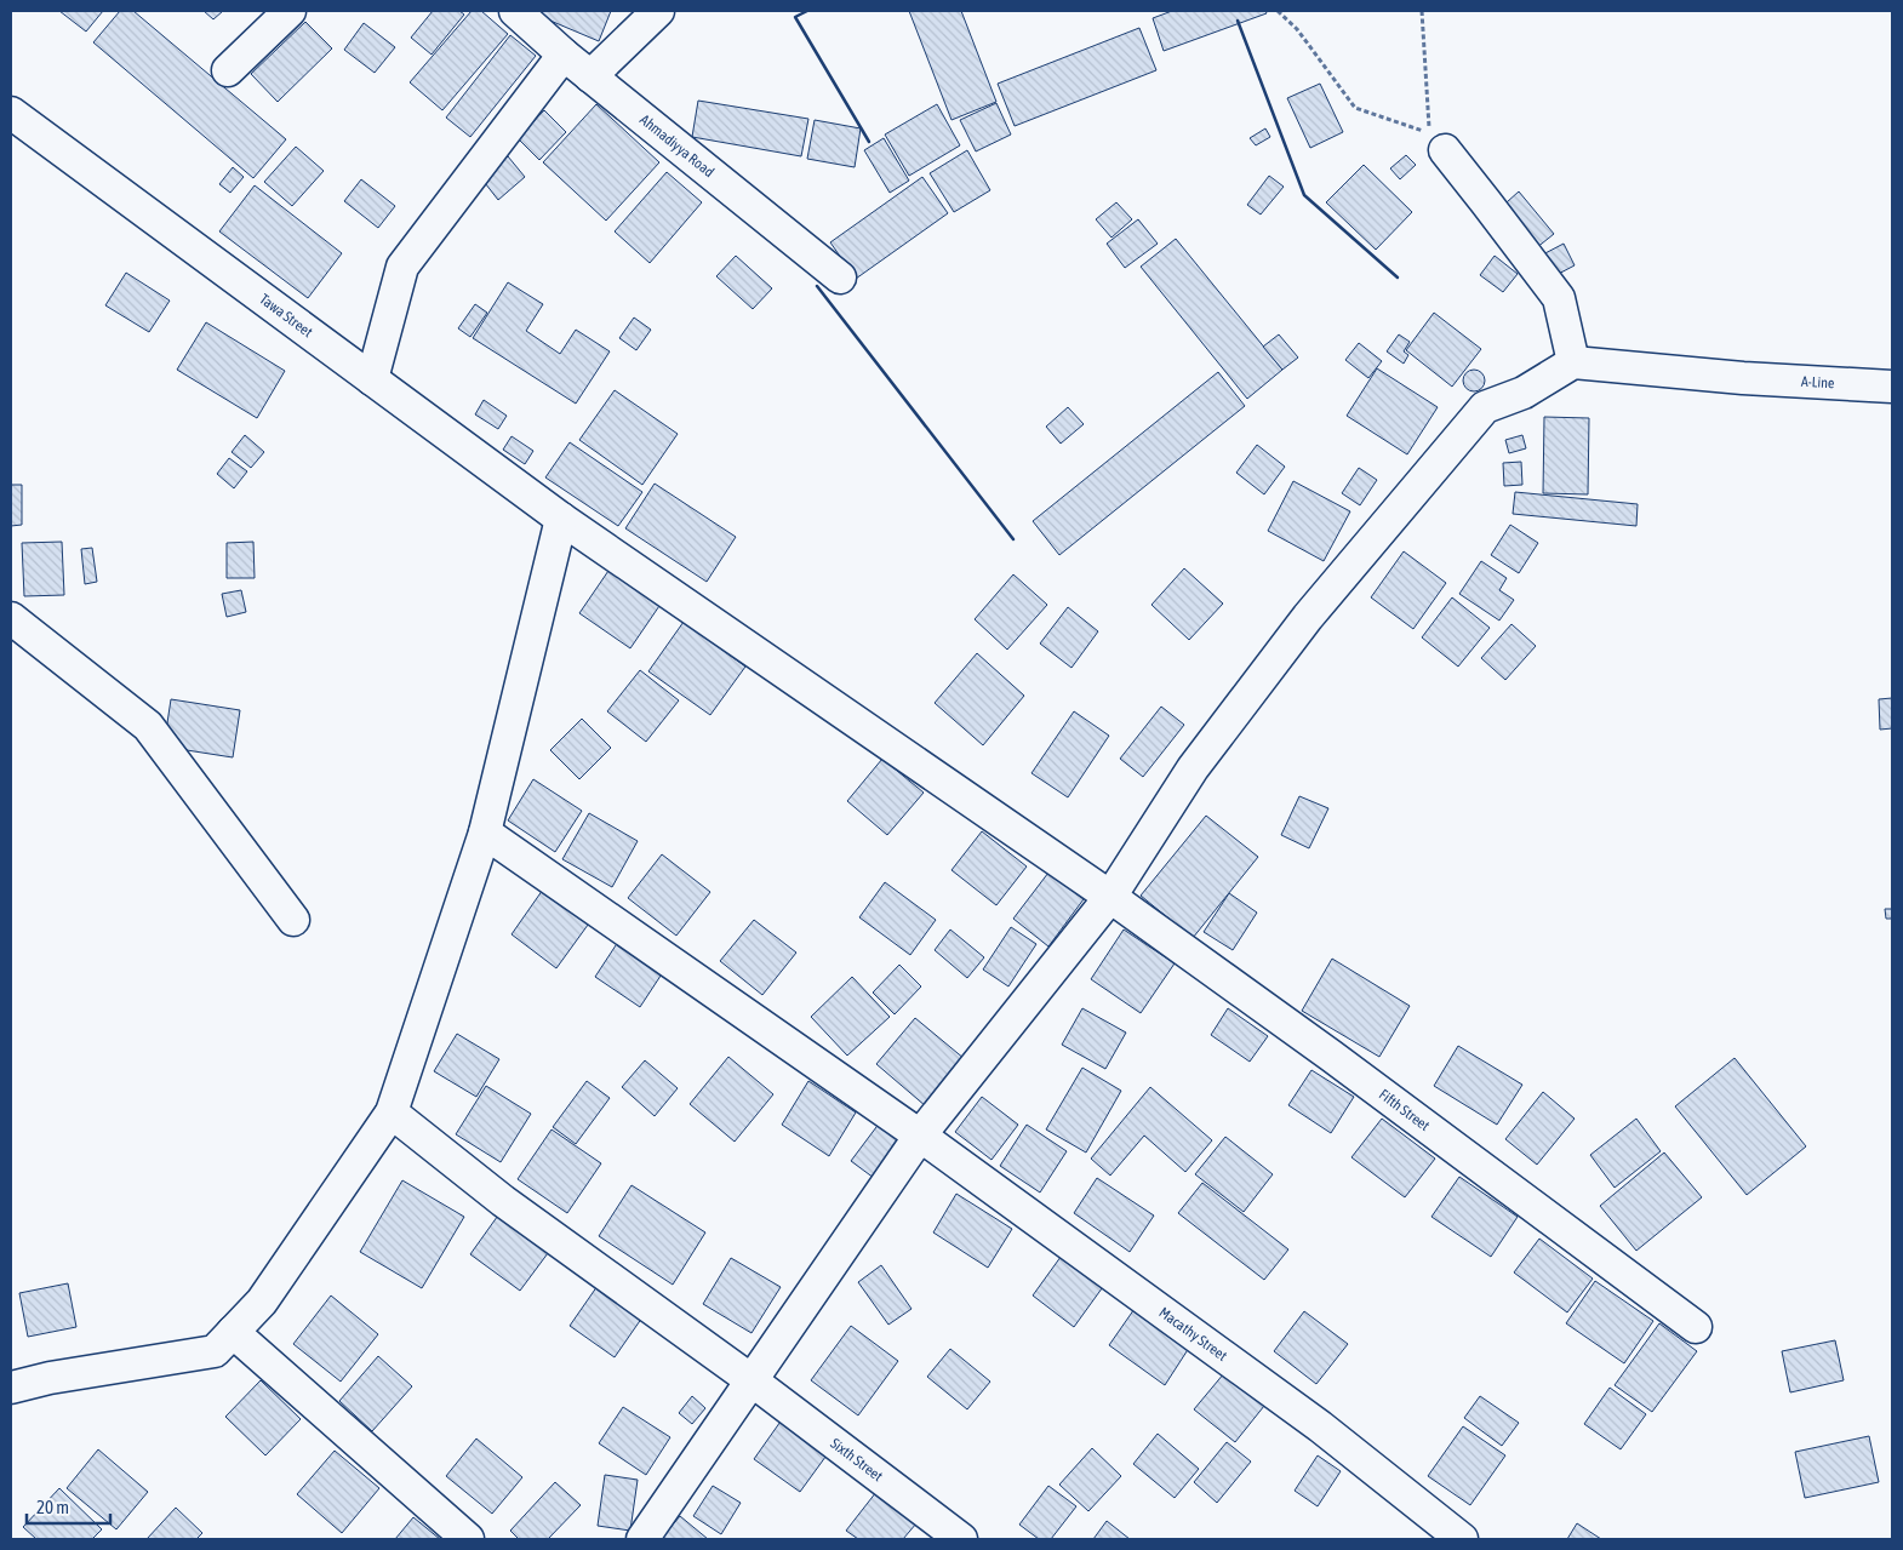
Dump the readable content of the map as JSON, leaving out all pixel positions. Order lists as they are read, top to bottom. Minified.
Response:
{"streets":{"street":["Ahmadiyya Road","Tawa Street","A-Line","Fifth Street","Macathy Street","Sixth Street"]},"crossings":[["Tawa Street","Fifth Street"]],"scale_bar":"20 m"}
